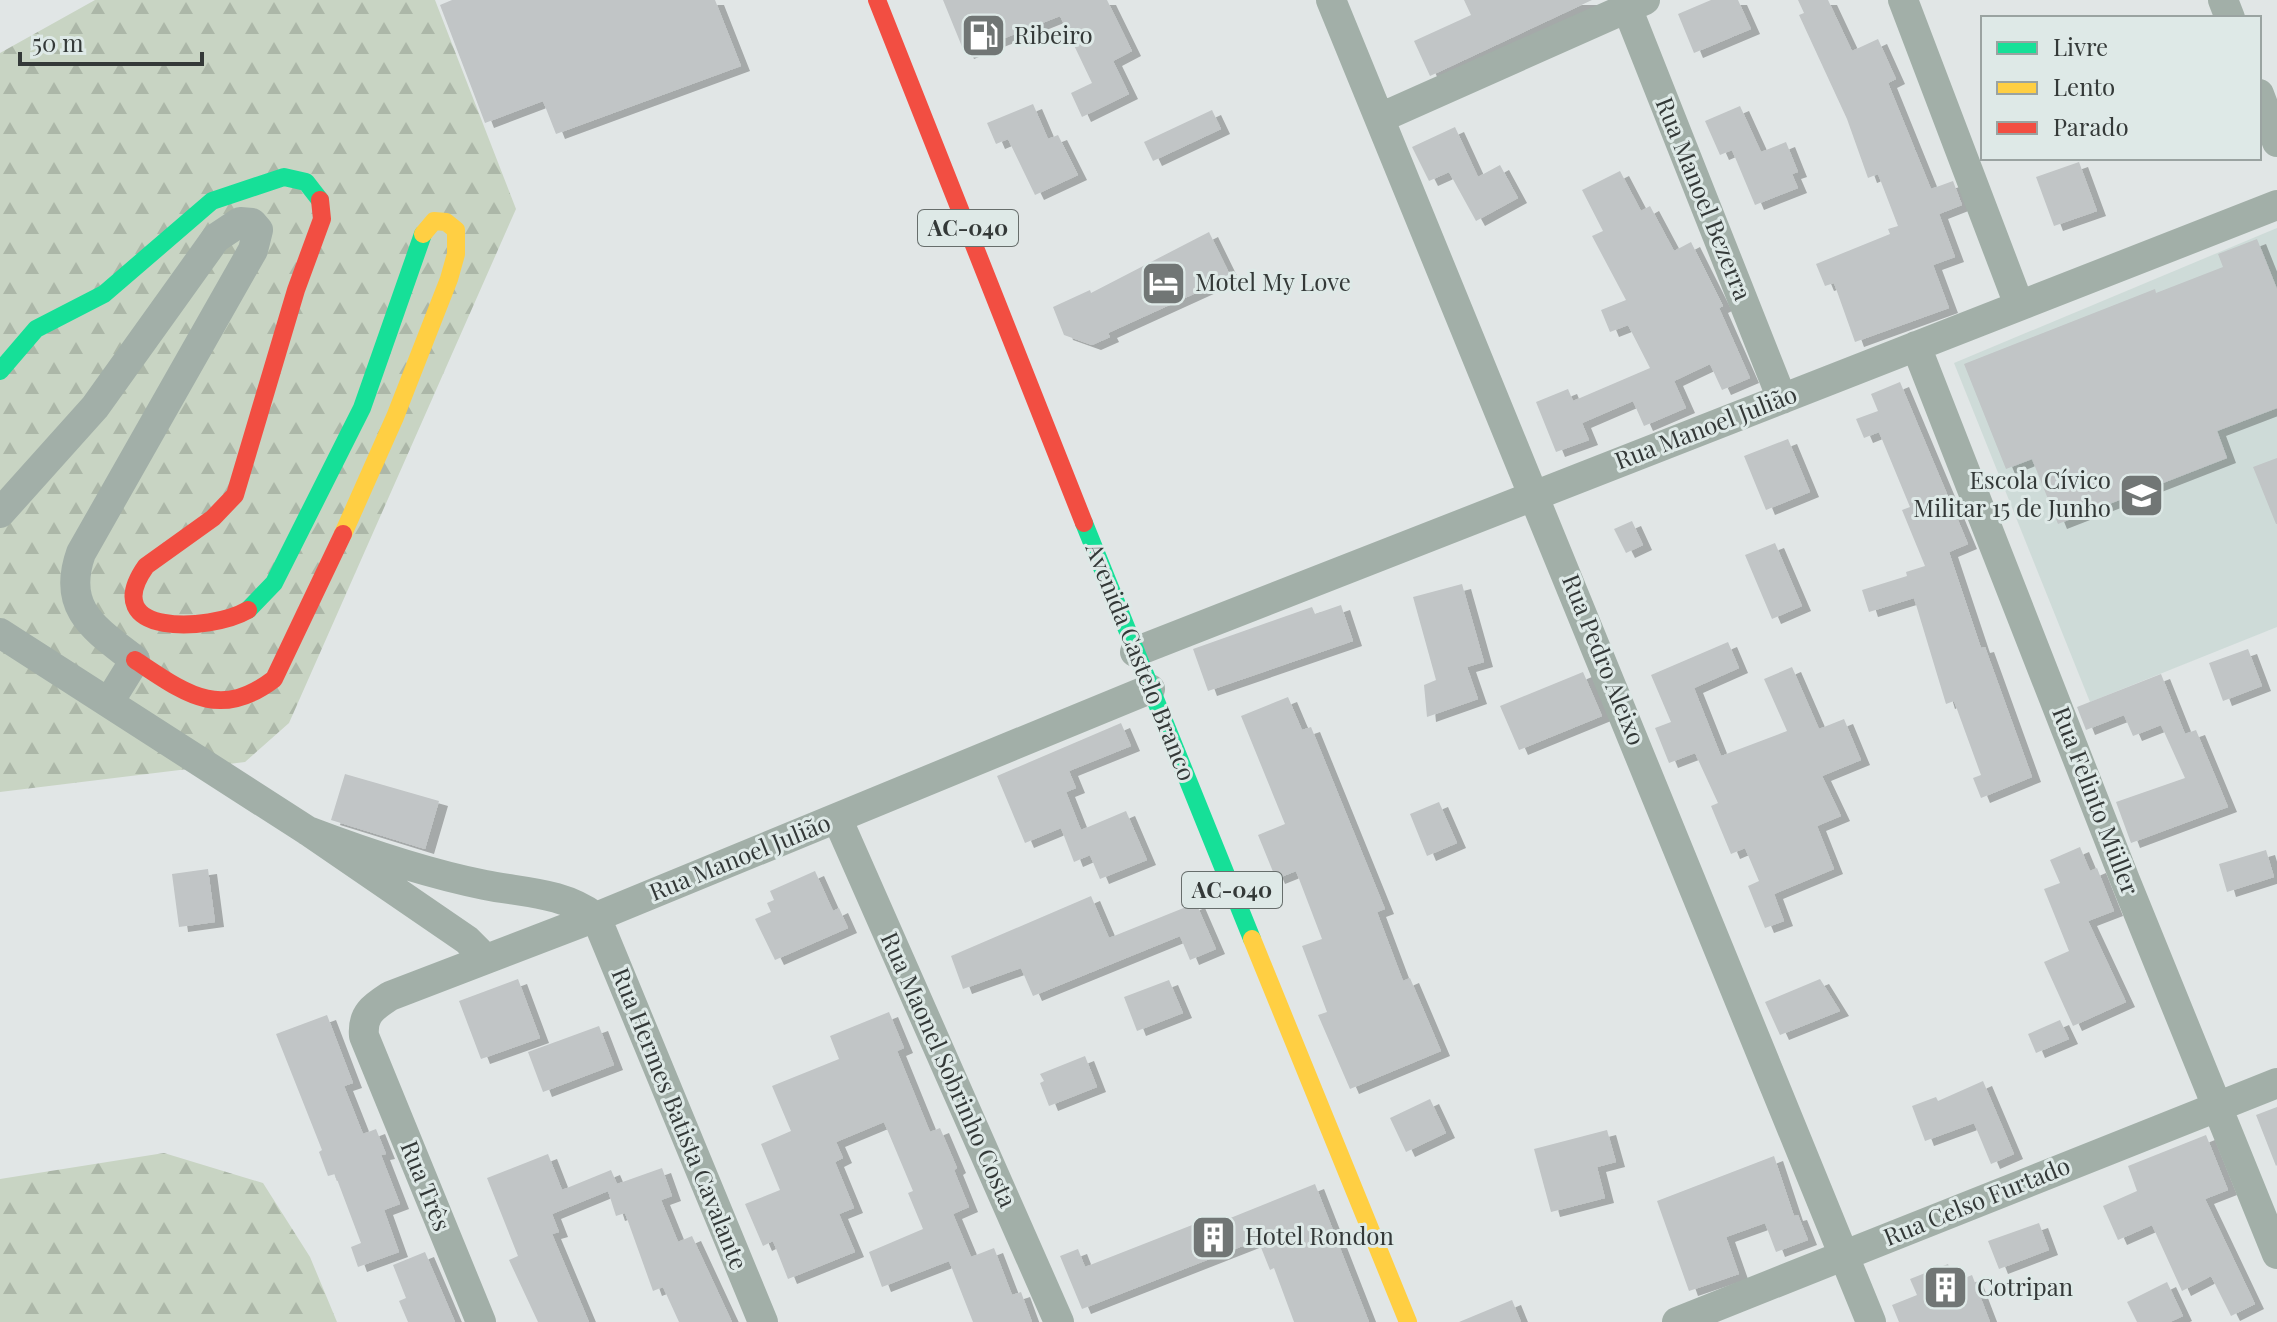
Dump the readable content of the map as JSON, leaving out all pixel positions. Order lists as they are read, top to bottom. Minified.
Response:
{"streets":{"main road":["AC-040","Avenida Castelo Branco"],"street":["Rua Manoel Bezerra","Rua Manoel Julião","Rua Pedro Aleixo","Rua Felinto Müller","Rua Maonel Sobrinho Costa","Rua Hermes Batista Cavalante","Rua Três","Rua Celso Furtado"]},"crossings":[["Rua Manoel Bezerra","Rua Manoel Julião"],["Rua Manoel Julião","Rua Pedro Aleixo"],["Rua Manoel Julião","Avenida Castelo Branco"],["Rua Manoel Julião","Rua Felinto Müller"],["Rua Manoel Julião","Rua Maonel Sobrinho Costa"],["Rua Manoel Julião","Rua Hermes Batista Cavalante"],["Rua Manoel Julião","Rua Três"],["Rua Pedro Aleixo","Rua Celso Furtado"],["Rua Felinto Müller","Rua Celso Furtado"]],"places":{"fuel station":["Ribeiro"],"hotel":["Motel My Love"],"school or university":["Escola Cívico Militar 15 de Junho"],"building":["Hotel Rondon","Cotripan"]},"legend":["Livre","Lento","Parado"],"scale_bar":"50 m"}
